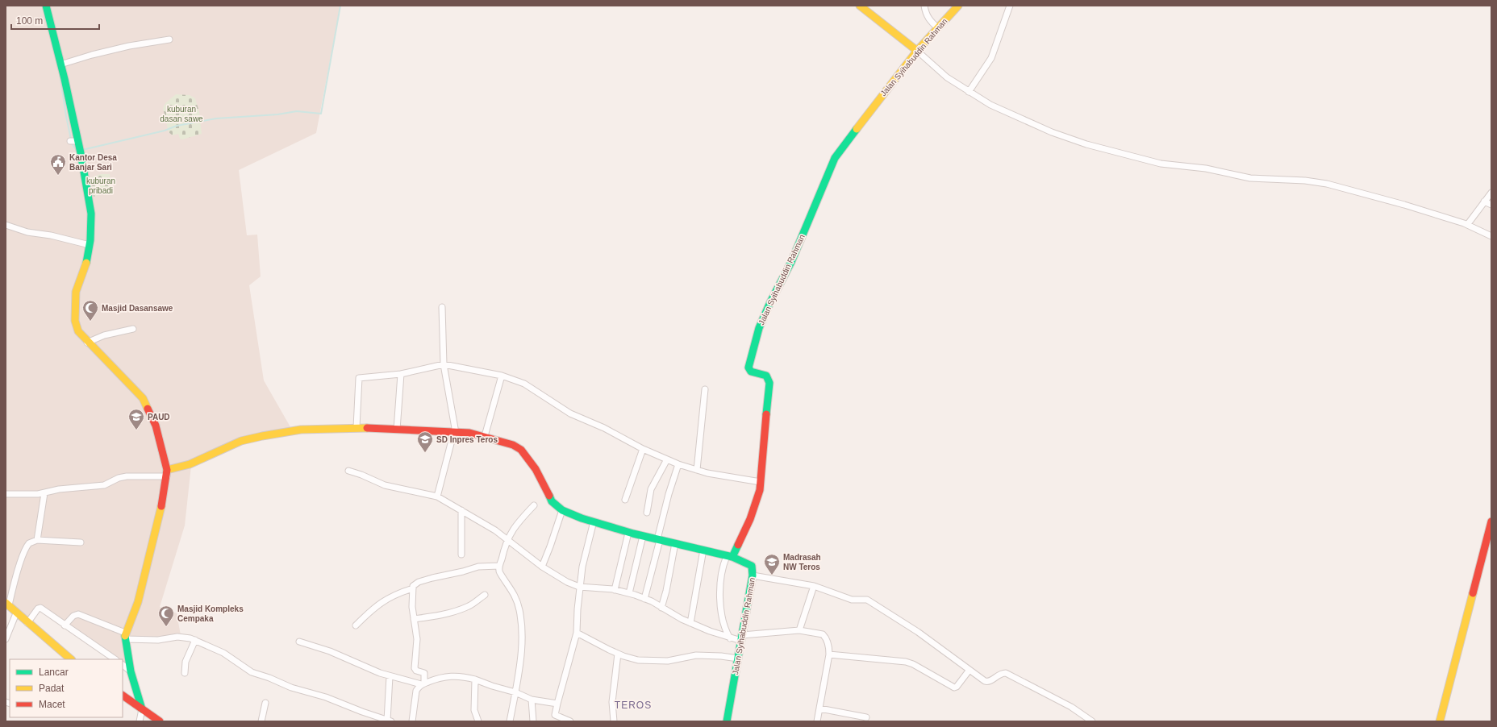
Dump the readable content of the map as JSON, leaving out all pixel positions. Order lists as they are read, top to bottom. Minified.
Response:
{"streets":{"street":["Jalan Syihabuddin Rahman"]},"districts":["TEROS"],"parks":["kuburan dasan sawe","kuburan pribadi"],"places":{"public building":["Kantor Desa Banjar Sari"],"mosque":["Masjid Dasansawe","Masjid Kompleks Cempaka"],"school or university":["PAUD","SD Inpres Teros","Madrasah NW Teros"]},"legend":["Lancar","Padat","Macet"],"scale_bar":"100 m"}
